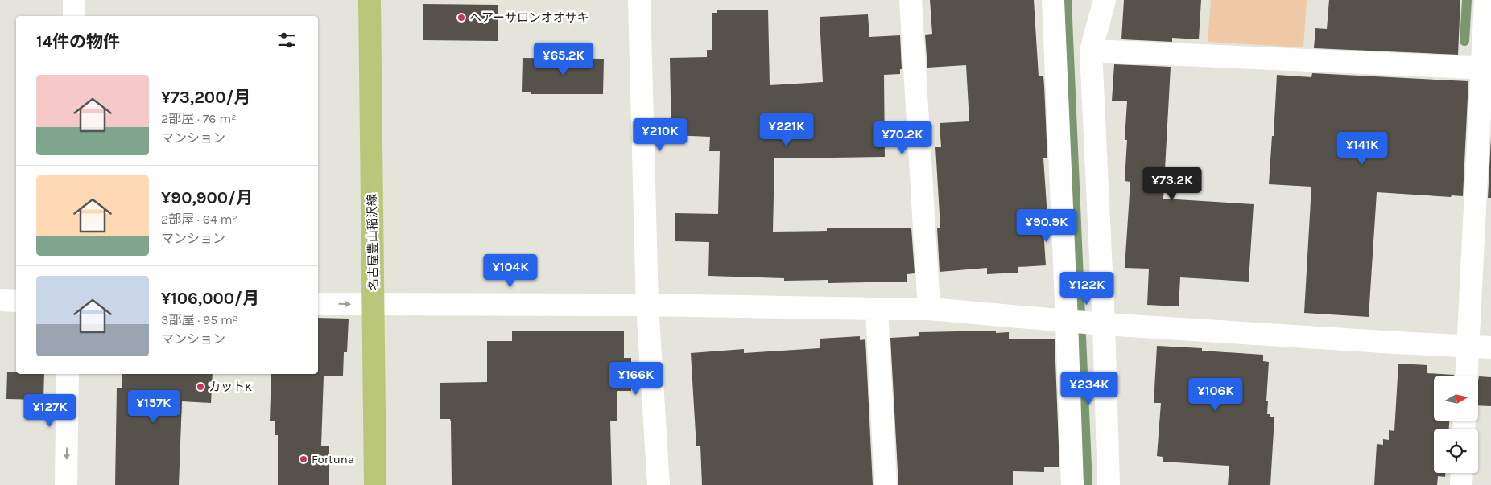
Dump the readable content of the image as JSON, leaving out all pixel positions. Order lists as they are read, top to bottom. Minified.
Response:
{"streets":{"main road":["名古屋豊山稲沢線"]},"places":["ヘアーサロンオオサキ","カットK","Fortuna"],"north":"right","page":{"heading":"14件の物件","price":["¥65.2K","¥221K","¥210K","¥70.2K","¥141K","¥73.2K","¥90.9K","¥104K","¥122K","¥166K","¥234K","¥106K","¥157K","¥127K"],"list":[{"name":"¥73,200/月","note":"2部屋 · 76 m² · マンション"},{"name":"¥90,900/月","note":"2部屋 · 64 m² · マンション"},{"name":"¥106,000/月","note":"3部屋 · 95 m² · マンション"}]}}
